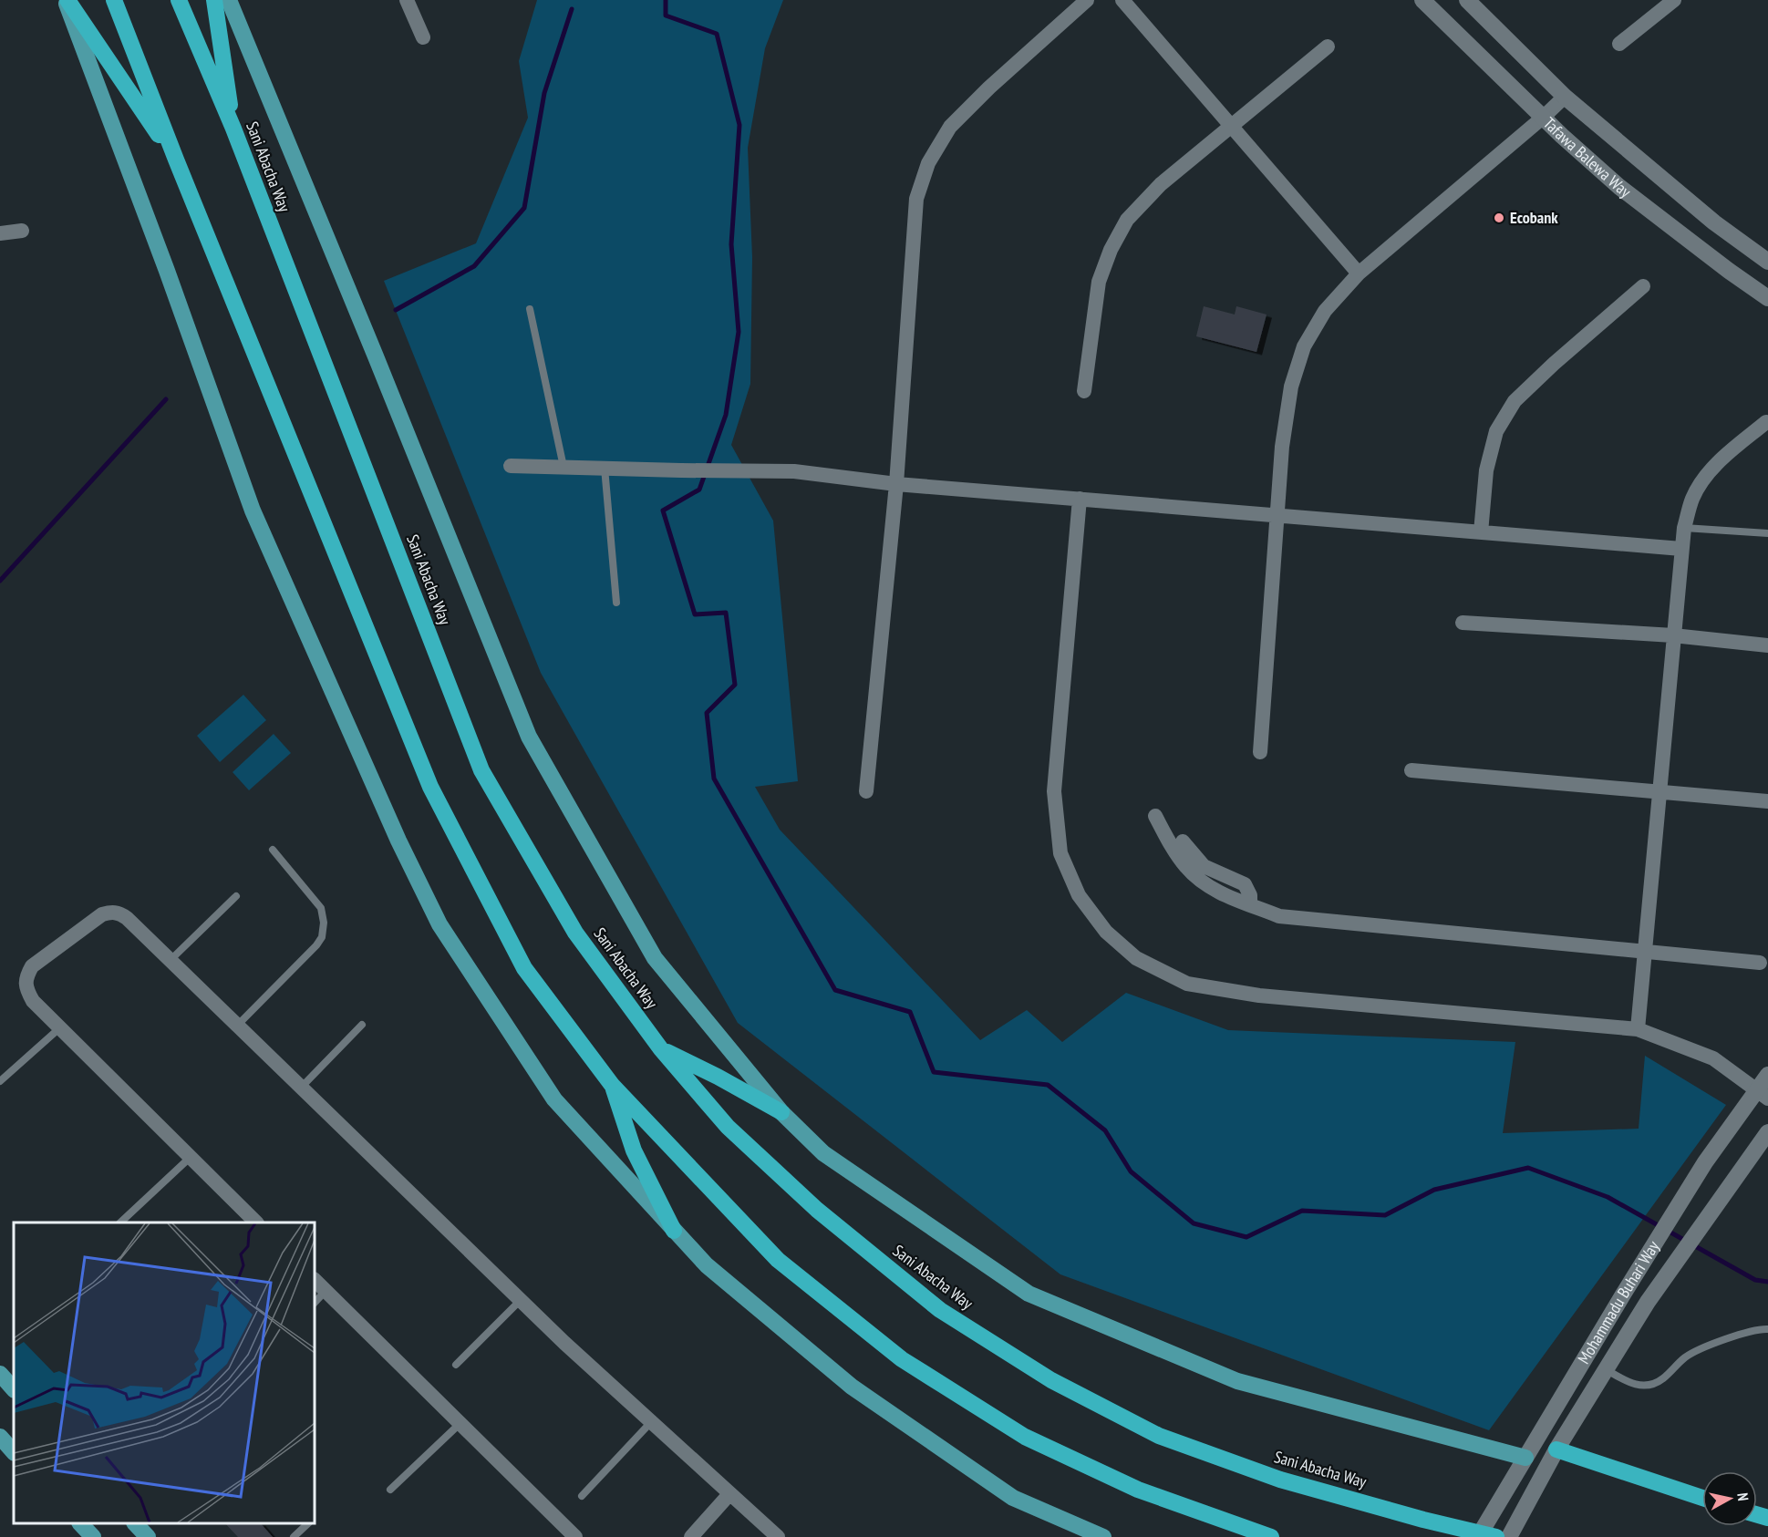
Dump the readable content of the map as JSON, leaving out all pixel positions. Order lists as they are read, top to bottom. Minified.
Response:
{"streets":{"highway":["Sani Abacha Way"],"main road":["Tafawa Balewa Way","Mohammadu Buhari Way"]},"crossings":[["Sani Abacha Way","Mohammadu Buhari Way"]],"places":["Ecobank"],"north":"right"}
